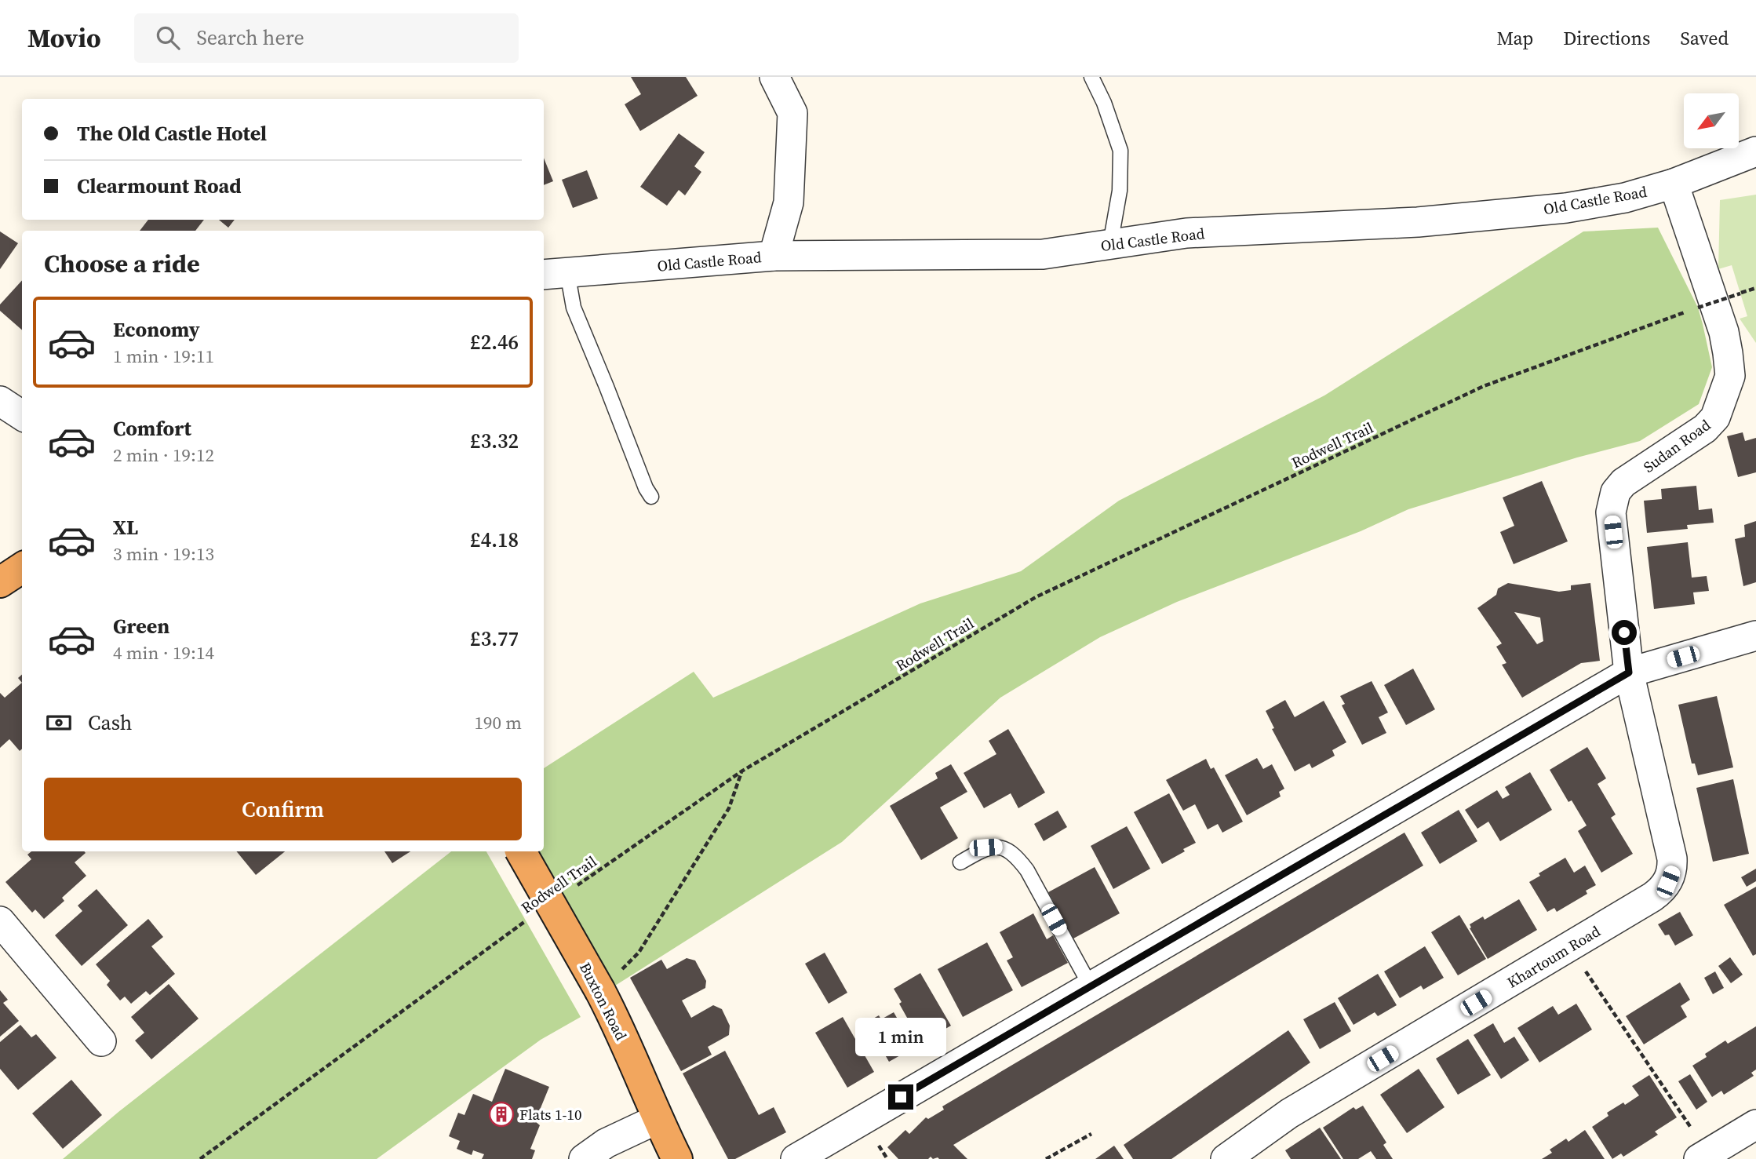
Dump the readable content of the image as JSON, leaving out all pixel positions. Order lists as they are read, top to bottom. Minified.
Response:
{"streets":{"highway":["Buxton Road"],"street":["Old Castle Road","Sudan Road","Khartoum Road"],"path":["Rodwell Trail"]},"crossings":[["Old Castle Road","Sudan Road"],["Sudan Road","Khartoum Road"]],"places":{"building":["Flats 1-10"]},"north":"bottom left","page":{"header":"Movio","search":"Search here","nav":["Map","Directions","Saved"],"banner":["The Old Castle Hotel","Clearmount Road"],"heading":"Choose a ride","list":[{"name":"Economy","note":"1 min · 19:11","value":"£2.46"},{"name":"Comfort","note":"2 min · 19:12","value":"£3.32"},{"name":"XL","note":"3 min · 19:13","value":"£4.18"},{"name":"Green","note":"4 min · 19:14","value":"£3.77"}],"pay":["Cash","190 m"],"buttons":"Confirm","bubble":"1 min"}}
